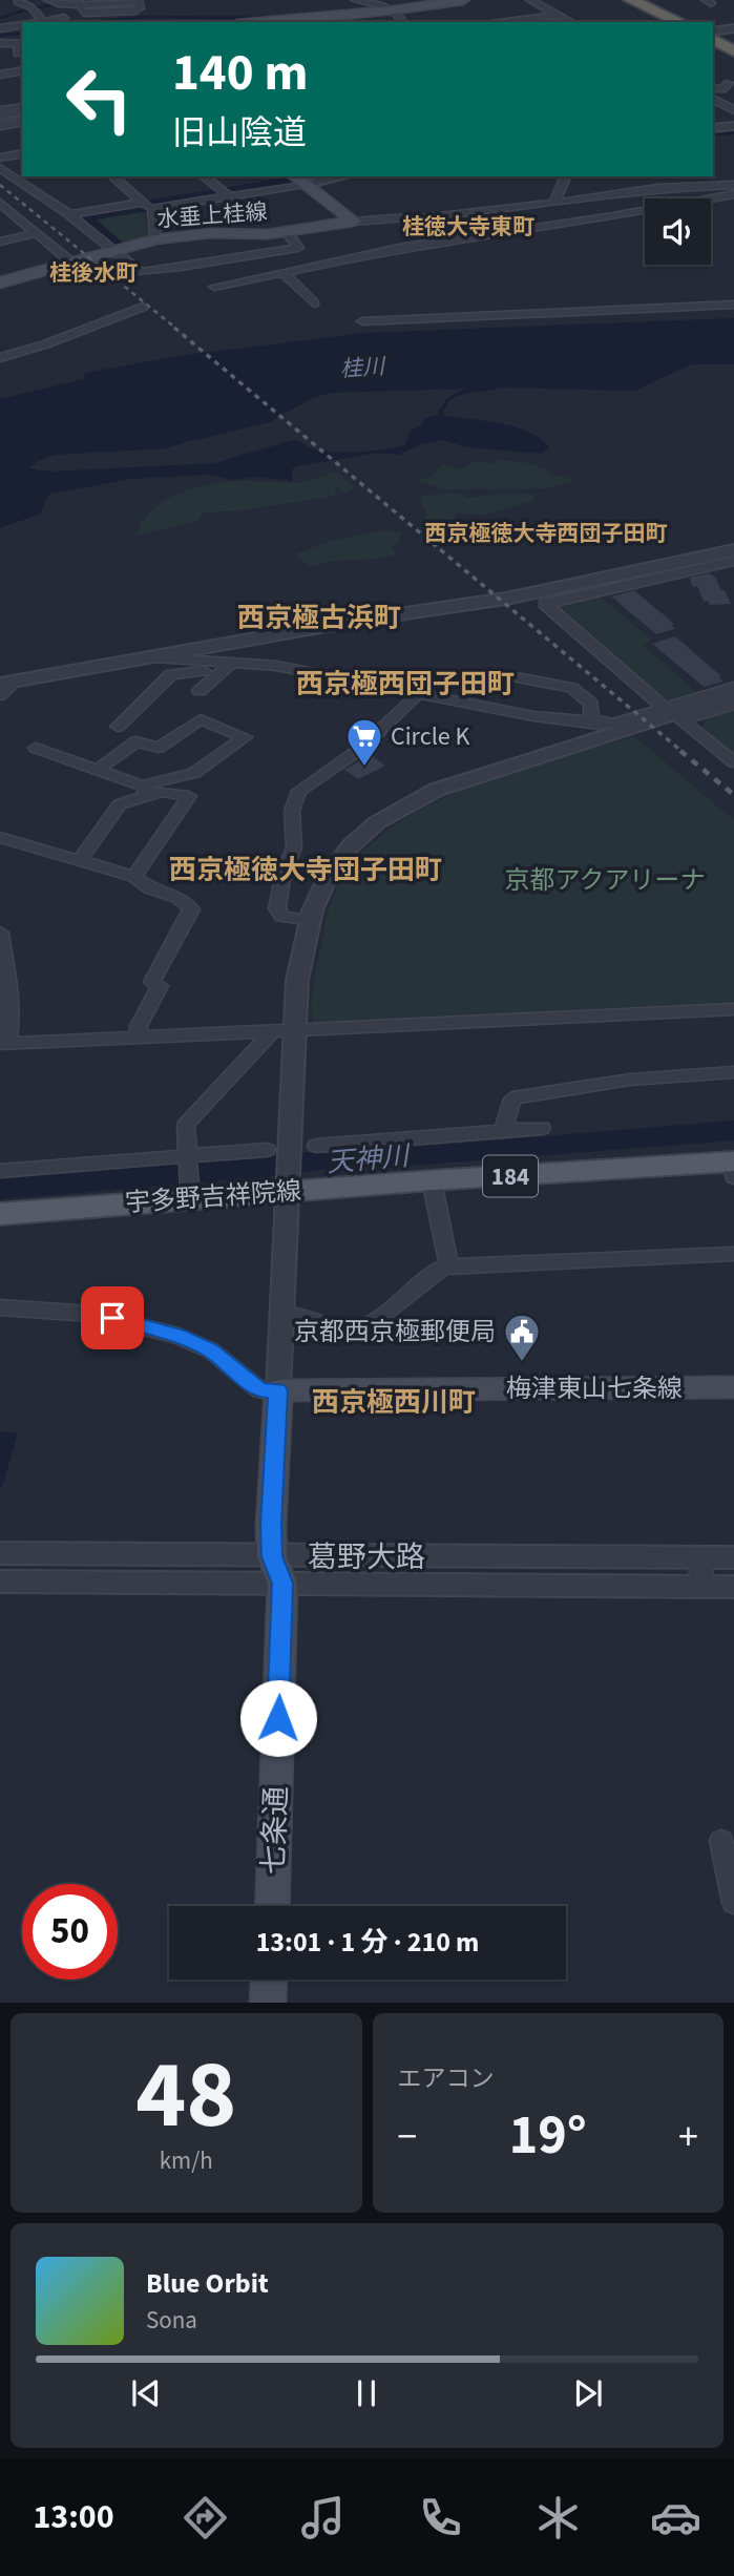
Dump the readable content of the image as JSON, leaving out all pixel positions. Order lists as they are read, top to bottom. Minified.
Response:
{"streets":{"main road":["水垂上桂線","184","宇多野吉祥院線","梅津東山七条線","七条通"],"street":["葛野大路"]},"crossings":[["梅津東山七条線","七条通"],["葛野大路","七条通"]],"districts":["桂徳大寺東町","桂後水町","西京極徳大寺西団子田町","西京極古浜町","西京極西団子田町","西京極徳大寺団子田町","西京極西川町"],"water":["桂川","天神川"],"parks":["京都アクアリーナ"],"places":{"supermarket":["Circle K"],"public building":["京都西京極郵便局"]},"page":{"turn":["140 m","旧山陰道"],"limit":"50","trip":"13:01 · 1 分 · 210 m","tile":[["48","km/h"],"エアコン"],"heat":["−","19°","+"],"song":["Blue Orbit","Sona"],"tabs":"13:00"}}
